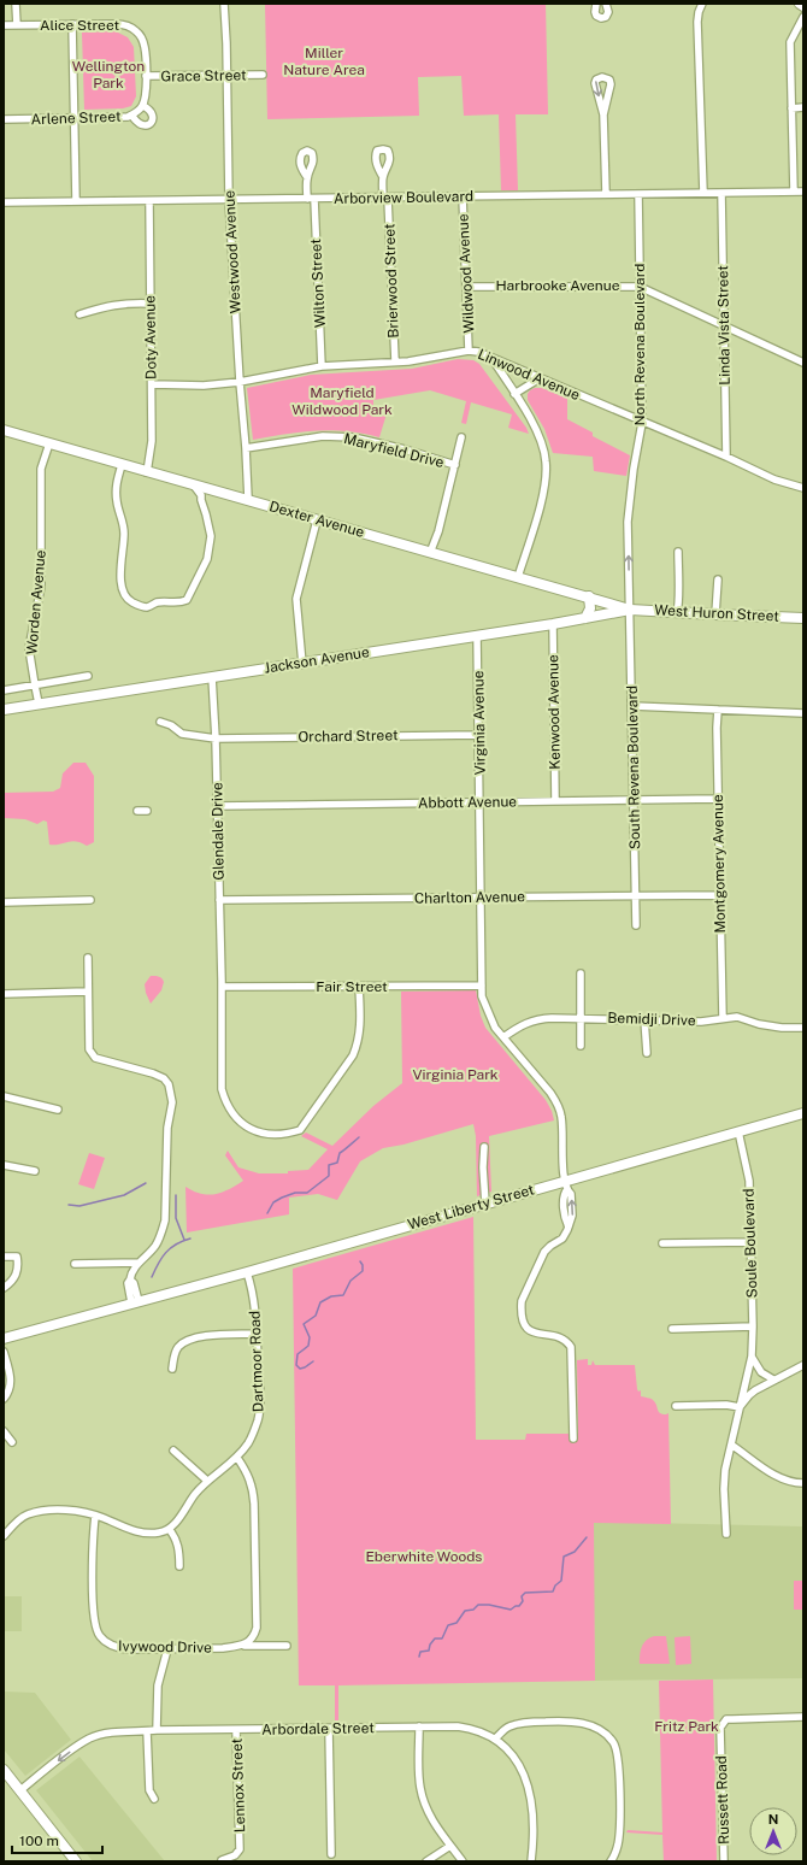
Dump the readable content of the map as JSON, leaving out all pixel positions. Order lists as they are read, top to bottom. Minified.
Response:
{"streets":{"main road":["Dexter Avenue","West Huron Street","Jackson Avenue","West Liberty Street"],"street":["Alice Street","Grace Street","Arlene Street","Arborview Boulevard","Westwood Avenue","Wildwood Avenue","Brierwood Street","Wilton Street","Harbrooke Avenue","Linda Vista Street","Doty Avenue","North Revena Boulevard","Linwood Avenue","Maryfield Drive","Worden Avenue","Kenwood Avenue","Virginia Avenue","Orchard Street","South Revena Boulevard","Abbott Avenue","Glendale Drive","Montgomery Avenue","Charlton Avenue","Fair Street","Bemidji Drive","Soule Boulevard","Dartmoor Road","Ivywood Drive","Arbordale Street","Lennox Street","Russett Road"]},"crossings":[["Alice Street","Grace Street"],["Grace Street","Westwood Avenue"],["Arborview Boulevard","Westwood Avenue"],["Arborview Boulevard","Wildwood Avenue"],["Arborview Boulevard","Brierwood Street"],["Arborview Boulevard","Wilton Street"],["Arborview Boulevard","Linda Vista Street"],["Arborview Boulevard","Doty Avenue"],["Arborview Boulevard","North Revena Boulevard"],["Westwood Avenue","Linwood Avenue"],["Westwood Avenue","Maryfield Drive"],["Westwood Avenue","Dexter Avenue"],["Wildwood Avenue","Harbrooke Avenue"],["Wildwood Avenue","Linwood Avenue"],["Brierwood Street","Linwood Avenue"],["Wilton Street","Linwood Avenue"],["Harbrooke Avenue","Linda Vista Street"],["Harbrooke Avenue","North Revena Boulevard"],["Linda Vista Street","Linwood Avenue"],["Doty Avenue","Linwood Avenue"],["Doty Avenue","Dexter Avenue"],["North Revena Boulevard","Linwood Avenue"],["North Revena Boulevard","Dexter Avenue"],["North Revena Boulevard","West Huron Street"],["North Revena Boulevard","Jackson Avenue"],["North Revena Boulevard","South Revena Boulevard"],["Dexter Avenue","Worden Avenue"],["Dexter Avenue","West Huron Street"],["Dexter Avenue","Jackson Avenue"],["Dexter Avenue","South Revena Boulevard"],["Worden Avenue","Jackson Avenue"],["West Huron Street","Jackson Avenue"],["West Huron Street","South Revena Boulevard"],["Jackson Avenue","Kenwood Avenue"],["Jackson Avenue","Virginia Avenue"],["Jackson Avenue","South Revena Boulevard"],["Jackson Avenue","Glendale Drive"],["Kenwood Avenue","Abbott Avenue"],["Virginia Avenue","Orchard Street"],["Virginia Avenue","Abbott Avenue"],["Virginia Avenue","Charlton Avenue"],["Virginia Avenue","Fair Street"],["Virginia Avenue","Bemidji Drive"],["Virginia Avenue","West Liberty Street"],["Orchard Street","Glendale Drive"],["South Revena Boulevard","Abbott Avenue"],["South Revena Boulevard","Charlton Avenue"],["Abbott Avenue","Glendale Drive"],["Abbott Avenue","Montgomery Avenue"],["Glendale Drive","Charlton Avenue"],["Glendale Drive","Fair Street"],["Montgomery Avenue","Charlton Avenue"],["Montgomery Avenue","Bemidji Drive"],["West Liberty Street","Soule Boulevard"],["West Liberty Street","Dartmoor Road"],["Arbordale Street","Lennox Street"]],"parks":["Miller Nature Area","Wellington Park","Maryfield Wildwood Park","Virginia Park","Eberwhite Woods","Fritz Park"],"scale_bar":"100 m","north":"top"}
